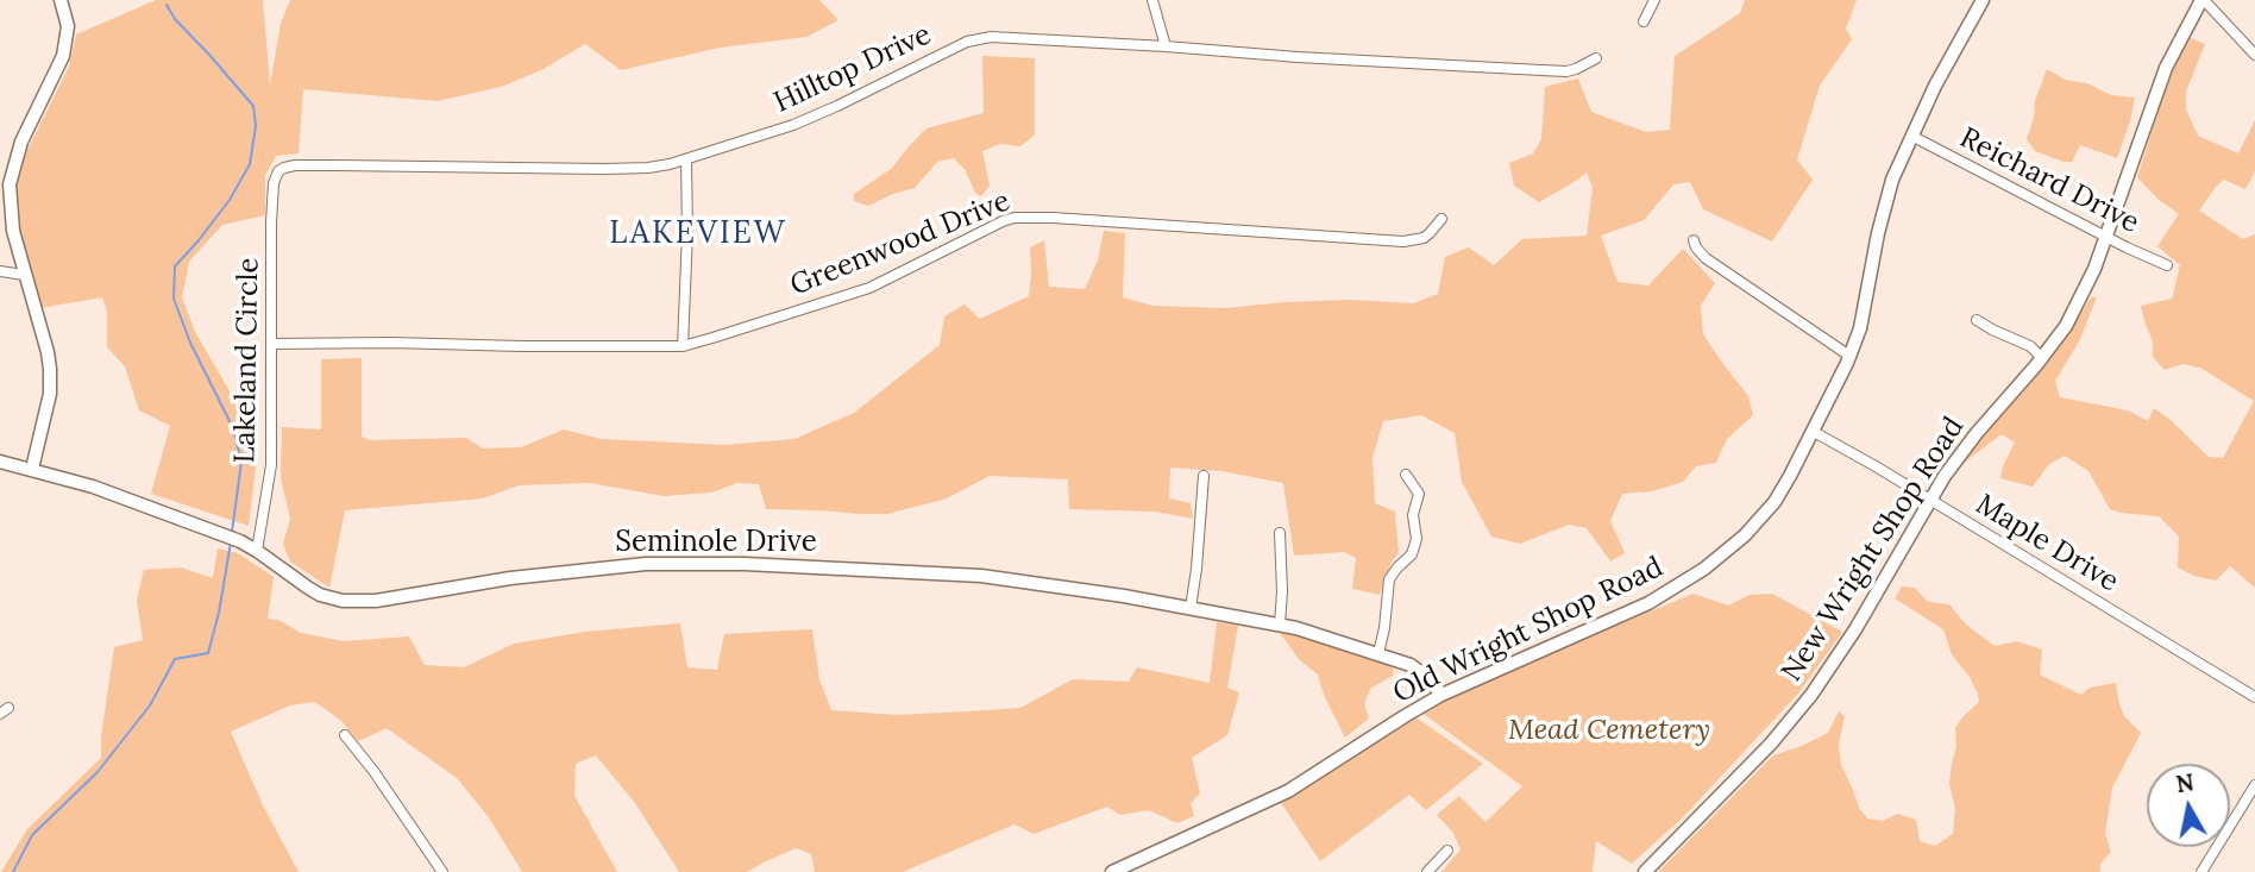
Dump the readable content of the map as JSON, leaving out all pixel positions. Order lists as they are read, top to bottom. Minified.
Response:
{"streets":{"street":["Hilltop Drive","Reichard Drive","Greenwood Drive","Lakeland Circle","Seminole Drive","Maple Drive","New Wright Shop Road","Old Wright Shop Road"]},"crossings":[["Hilltop Drive","Lakeland Circle"],["Reichard Drive","New Wright Shop Road"],["Reichard Drive","Old Wright Shop Road"],["Greenwood Drive","Lakeland Circle"],["Lakeland Circle","Seminole Drive"],["Seminole Drive","Old Wright Shop Road"],["Maple Drive","New Wright Shop Road"],["Maple Drive","Old Wright Shop Road"]],"districts":["LAKEVIEW"],"parks":["Mead Cemetery"],"north":"top"}
